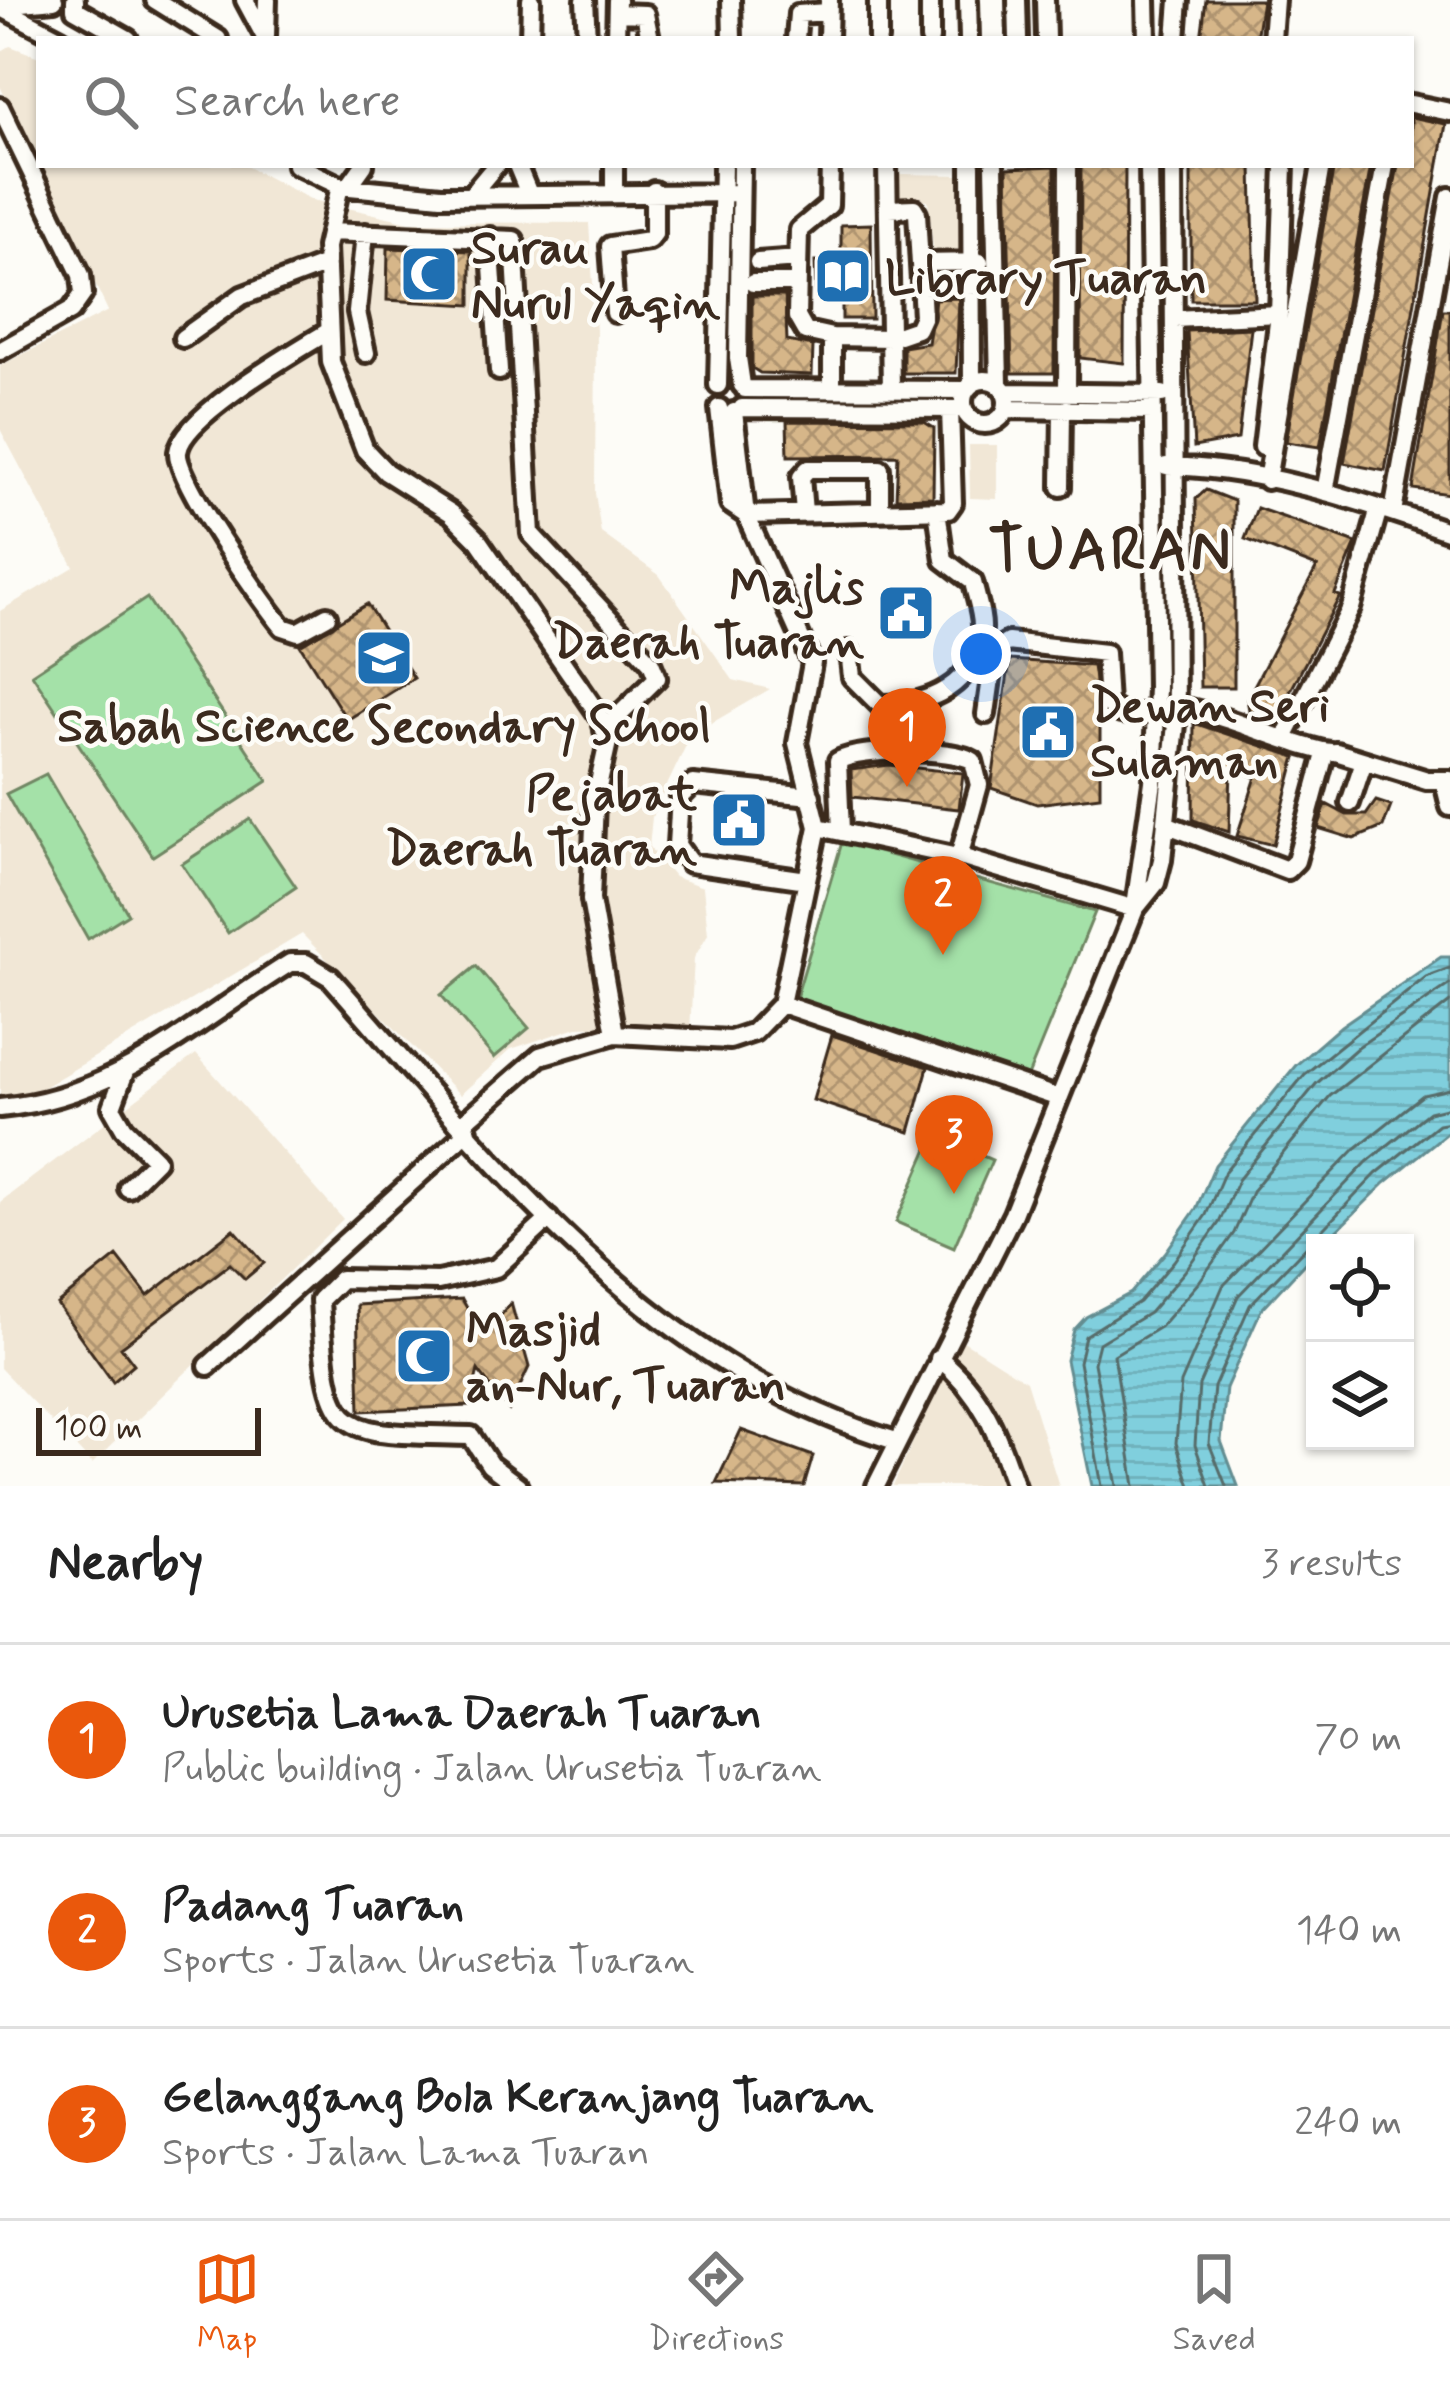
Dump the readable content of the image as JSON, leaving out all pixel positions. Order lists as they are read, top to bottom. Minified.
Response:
{"districts":["TUARAN"],"places":{"mosque":["Surau Nurul Yaqin","Masjid an-Nur, Tuaran"],"library":["Library Tuaran"],"public building":["Majlis Daerah Tuaran","Dewan Seri Sulaman","Pejabat Daerah Tuaran"],"school or university":["Sabah Science Secondary School"]},"scale_bar":"100 m","page":{"search":"Search here","pins":["1","2","3"],"scale":"100 m","heading":["Nearby","3 results"],"list":[{"mark":"1","name":"Urusetia Lama Daerah Tuaran","note":"Public building · Jalan Urusetia Tuaran","value":"70 m"},{"mark":"2","name":"Padang Tuaran","note":"Sports · Jalan Urusetia Tuaran","value":"140 m"},{"mark":"3","name":"Gelanggang Bola Keranjang Tuaran","note":"Sports · Jalan Lama Tuaran","value":"240 m"}],"nav":["Map","Directions","Saved"]}}
